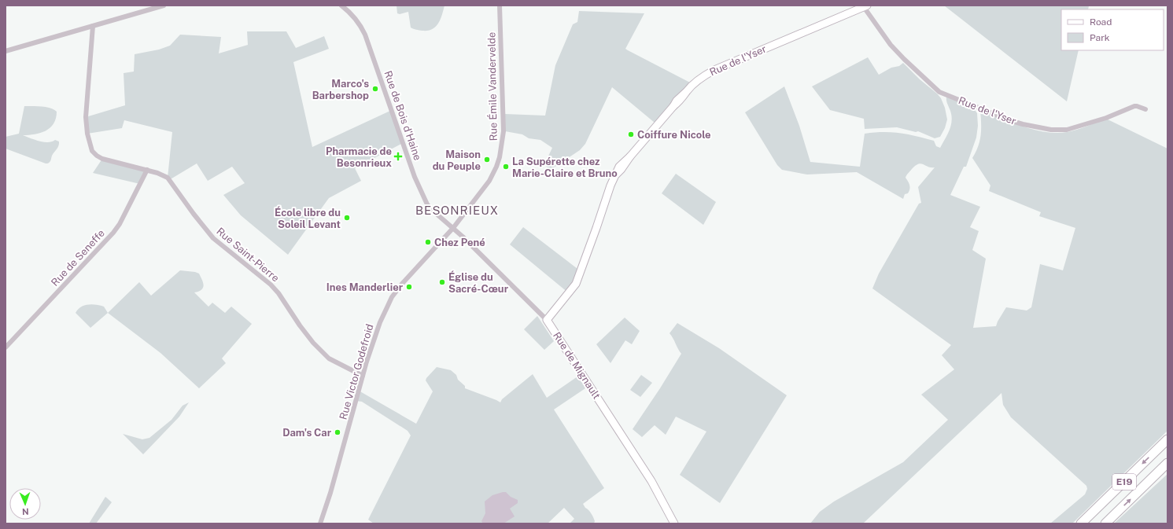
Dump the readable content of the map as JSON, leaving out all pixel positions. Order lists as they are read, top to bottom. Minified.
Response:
{"streets":{"highway":["E19"],"street":["Rue de l'Yser","Rue Émile Vandervelde","Rue de Bois d'Haine","Rue Saint-Pierre","Rue de Seneffe","Rue de Mignault","Rue Victor Godefroid"]},"crossings":[["Rue de l'Yser","Rue de Mignault"],["Rue Émile Vandervelde","Rue de Bois d'Haine"],["Rue Émile Vandervelde","Rue de Mignault"],["Rue Émile Vandervelde","Rue Victor Godefroid"],["Rue de Bois d'Haine","Rue de Mignault"],["Rue de Bois d'Haine","Rue Victor Godefroid"],["Rue Saint-Pierre","Rue de Seneffe"],["Rue Saint-Pierre","Rue Victor Godefroid"],["Rue de Mignault","Rue Victor Godefroid"]],"districts":["BESONRIEUX"],"places":{"other":["Marco's Barbershop","Coiffure Nicole","Maison du Peuple","La Supérette chez Marie-Claire et Bruno","École libre du Soleil Levant","Chez Pené","Église du Sacré-Cœur","Ines Manderlier","Dam's Car"],"health":["Pharmacie de Besonrieux"]},"legend":["Road","Park"],"north":"bottom"}
